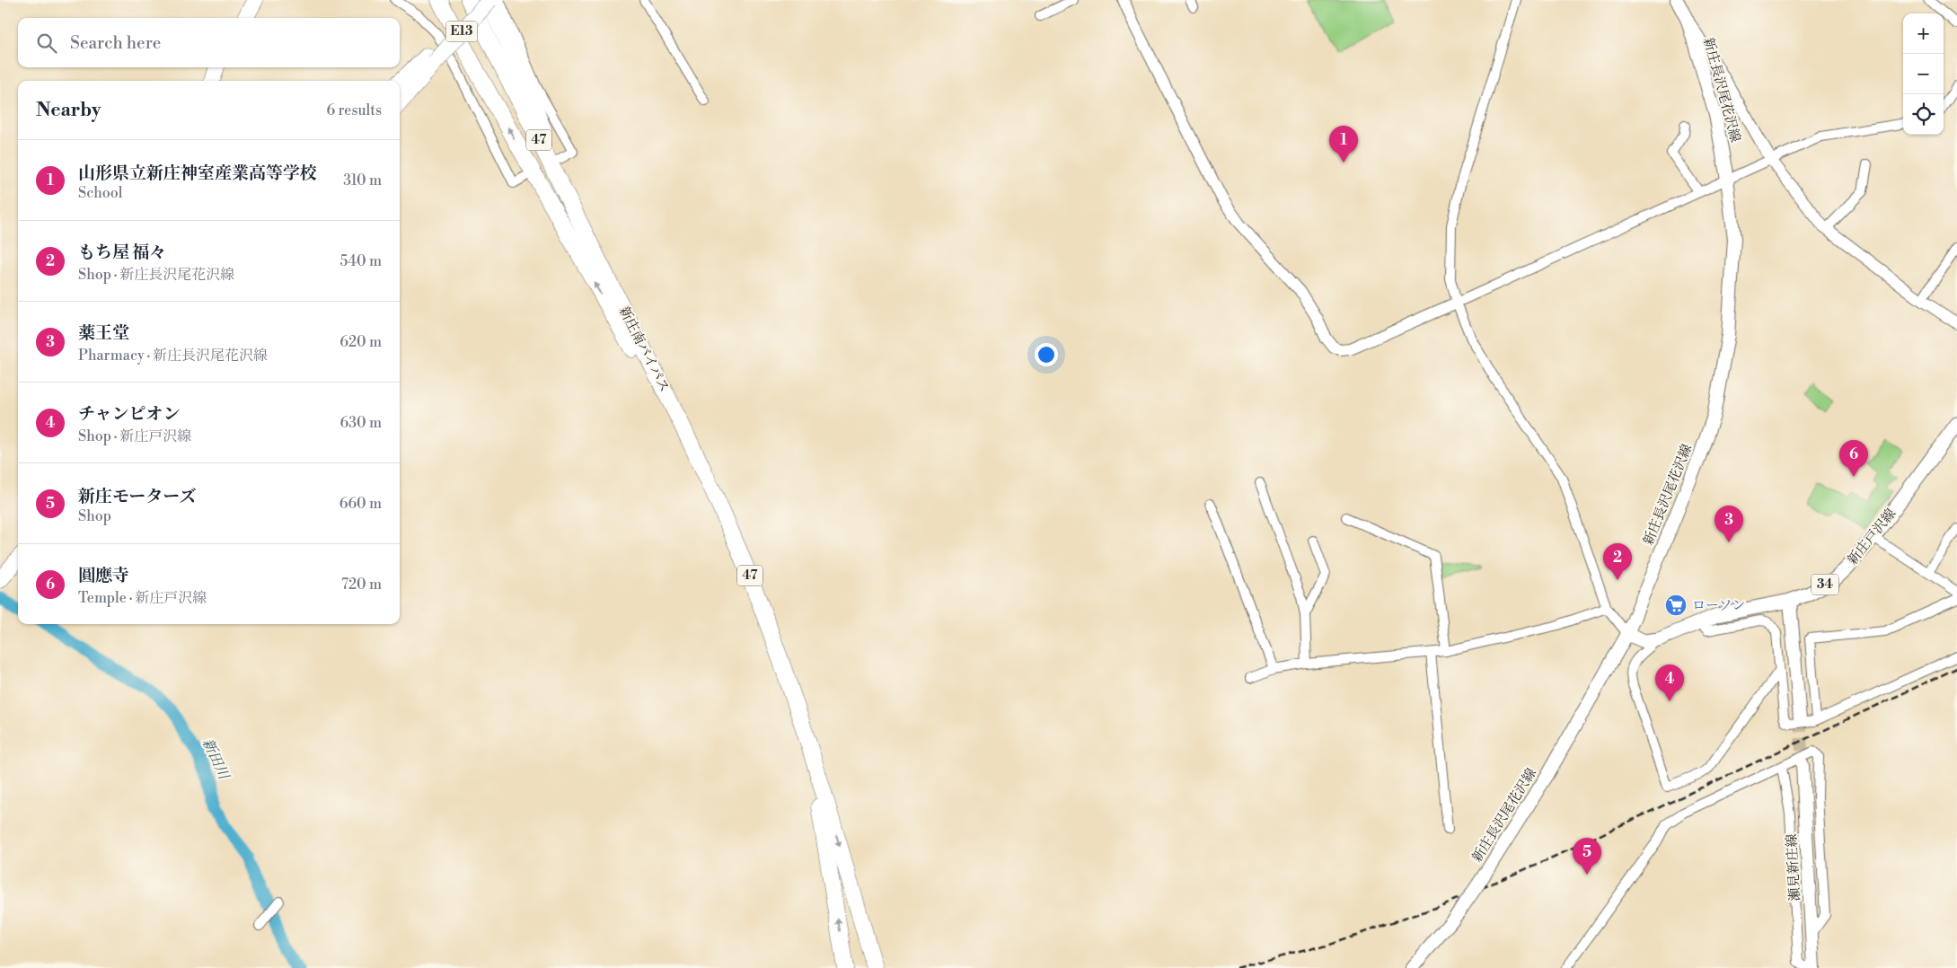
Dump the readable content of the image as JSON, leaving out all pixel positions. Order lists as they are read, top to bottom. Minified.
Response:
{"streets":{"highway":["E13","47"],"main road":["新庄長沢尾花沢線","新庄戸沢線","34","瀬見新庄線"]},"crossings":[["新庄長沢尾花沢線","新庄戸沢線"]],"water":["新田川"],"places":{"supermarket":["ローソン"]},"page":{"map_buttons":["+","−"],"search":"Search here","heading":["Nearby","6 results"],"pins":["1","6","3","2","4","5"],"list":[{"mark":"1","name":"山形県立新庄神室産業高等学校","note":"School","value":"310 m"},{"mark":"2","name":"もち屋 福々","note":"Shop · 新庄長沢尾花沢線","value":"540 m"},{"mark":"3","name":"薬王堂","note":"Pharmacy · 新庄長沢尾花沢線","value":"620 m"},{"mark":"4","name":"チャンピオン","note":"Shop · 新庄戸沢線","value":"630 m"},{"mark":"5","name":"新庄モーターズ","note":"Shop","value":"660 m"},{"mark":"6","name":"圓應寺","note":"Temple · 新庄戸沢線","value":"720 m"}]}}
